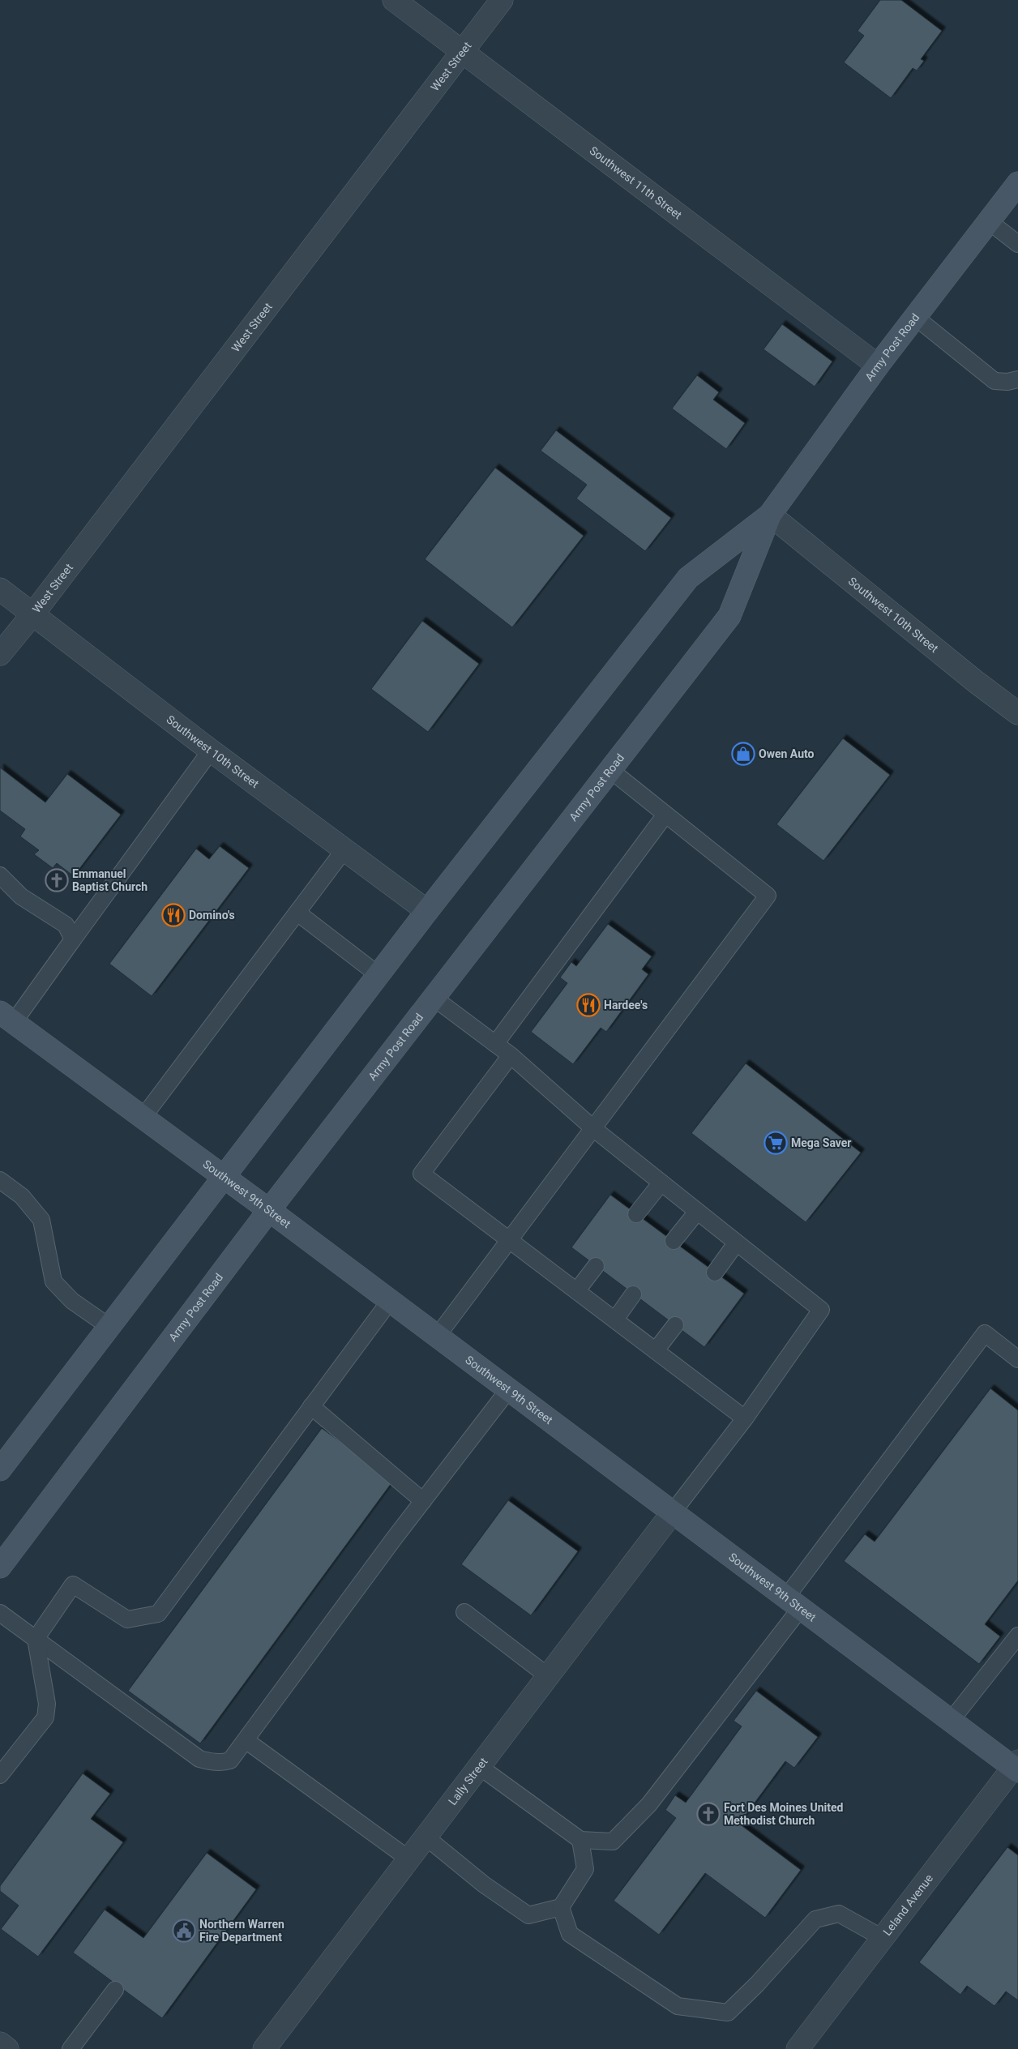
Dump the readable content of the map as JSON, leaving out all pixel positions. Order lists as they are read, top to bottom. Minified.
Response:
{"streets":{"main road":["Army Post Road","Southwest 9th Street"],"street":["West Street","Southwest 11th Street","Southwest 10th Street","Lally Street","Leland Avenue"]},"crossings":[["West Street","Southwest 11th Street"],["West Street","Southwest 10th Street"],["Southwest 11th Street","Army Post Road"],["Army Post Road","Southwest 10th Street"],["Army Post Road","Southwest 9th Street"],["Southwest 9th Street","Lally Street"],["Southwest 9th Street","Leland Avenue"]],"places":{"shop":["Owen Auto"],"church":["Emmanuel Baptist Church","Fort Des Moines United Methodist Church"],"restaurant":["Domino's","Hardee's"],"supermarket":["Mega Saver"],"public building":["Northern Warren Fire Department"]}}
